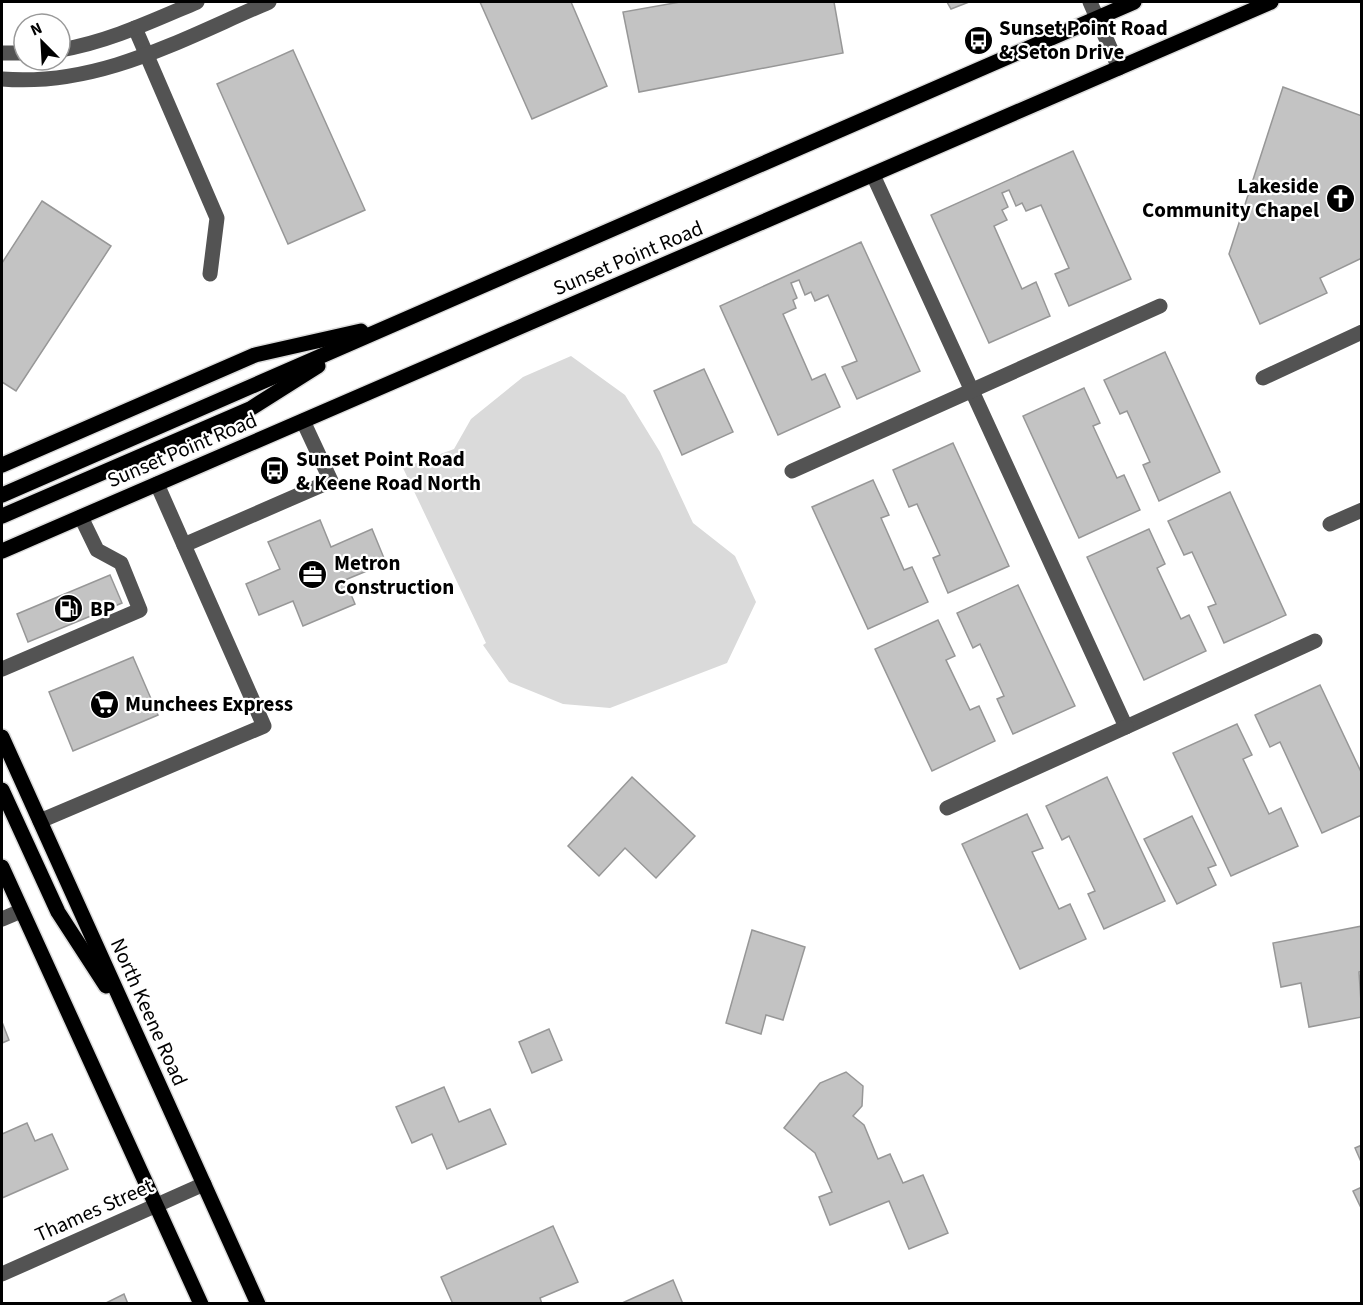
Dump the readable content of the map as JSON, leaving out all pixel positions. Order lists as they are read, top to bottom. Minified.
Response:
{"streets":{"main road":["Sunset Point Road","North Keene Road"],"street":["Thames Street"]},"crossings":[["North Keene Road","Thames Street"]],"places":{"bus stop":["Sunset Point Road & Seton Drive","Sunset Point Road & Keene Road North"],"church":["Lakeside Community Chapel"],"office":["Metron Construction"],"fuel station":["BP"],"supermarket":["Munchees Express"]},"north":"top left"}
